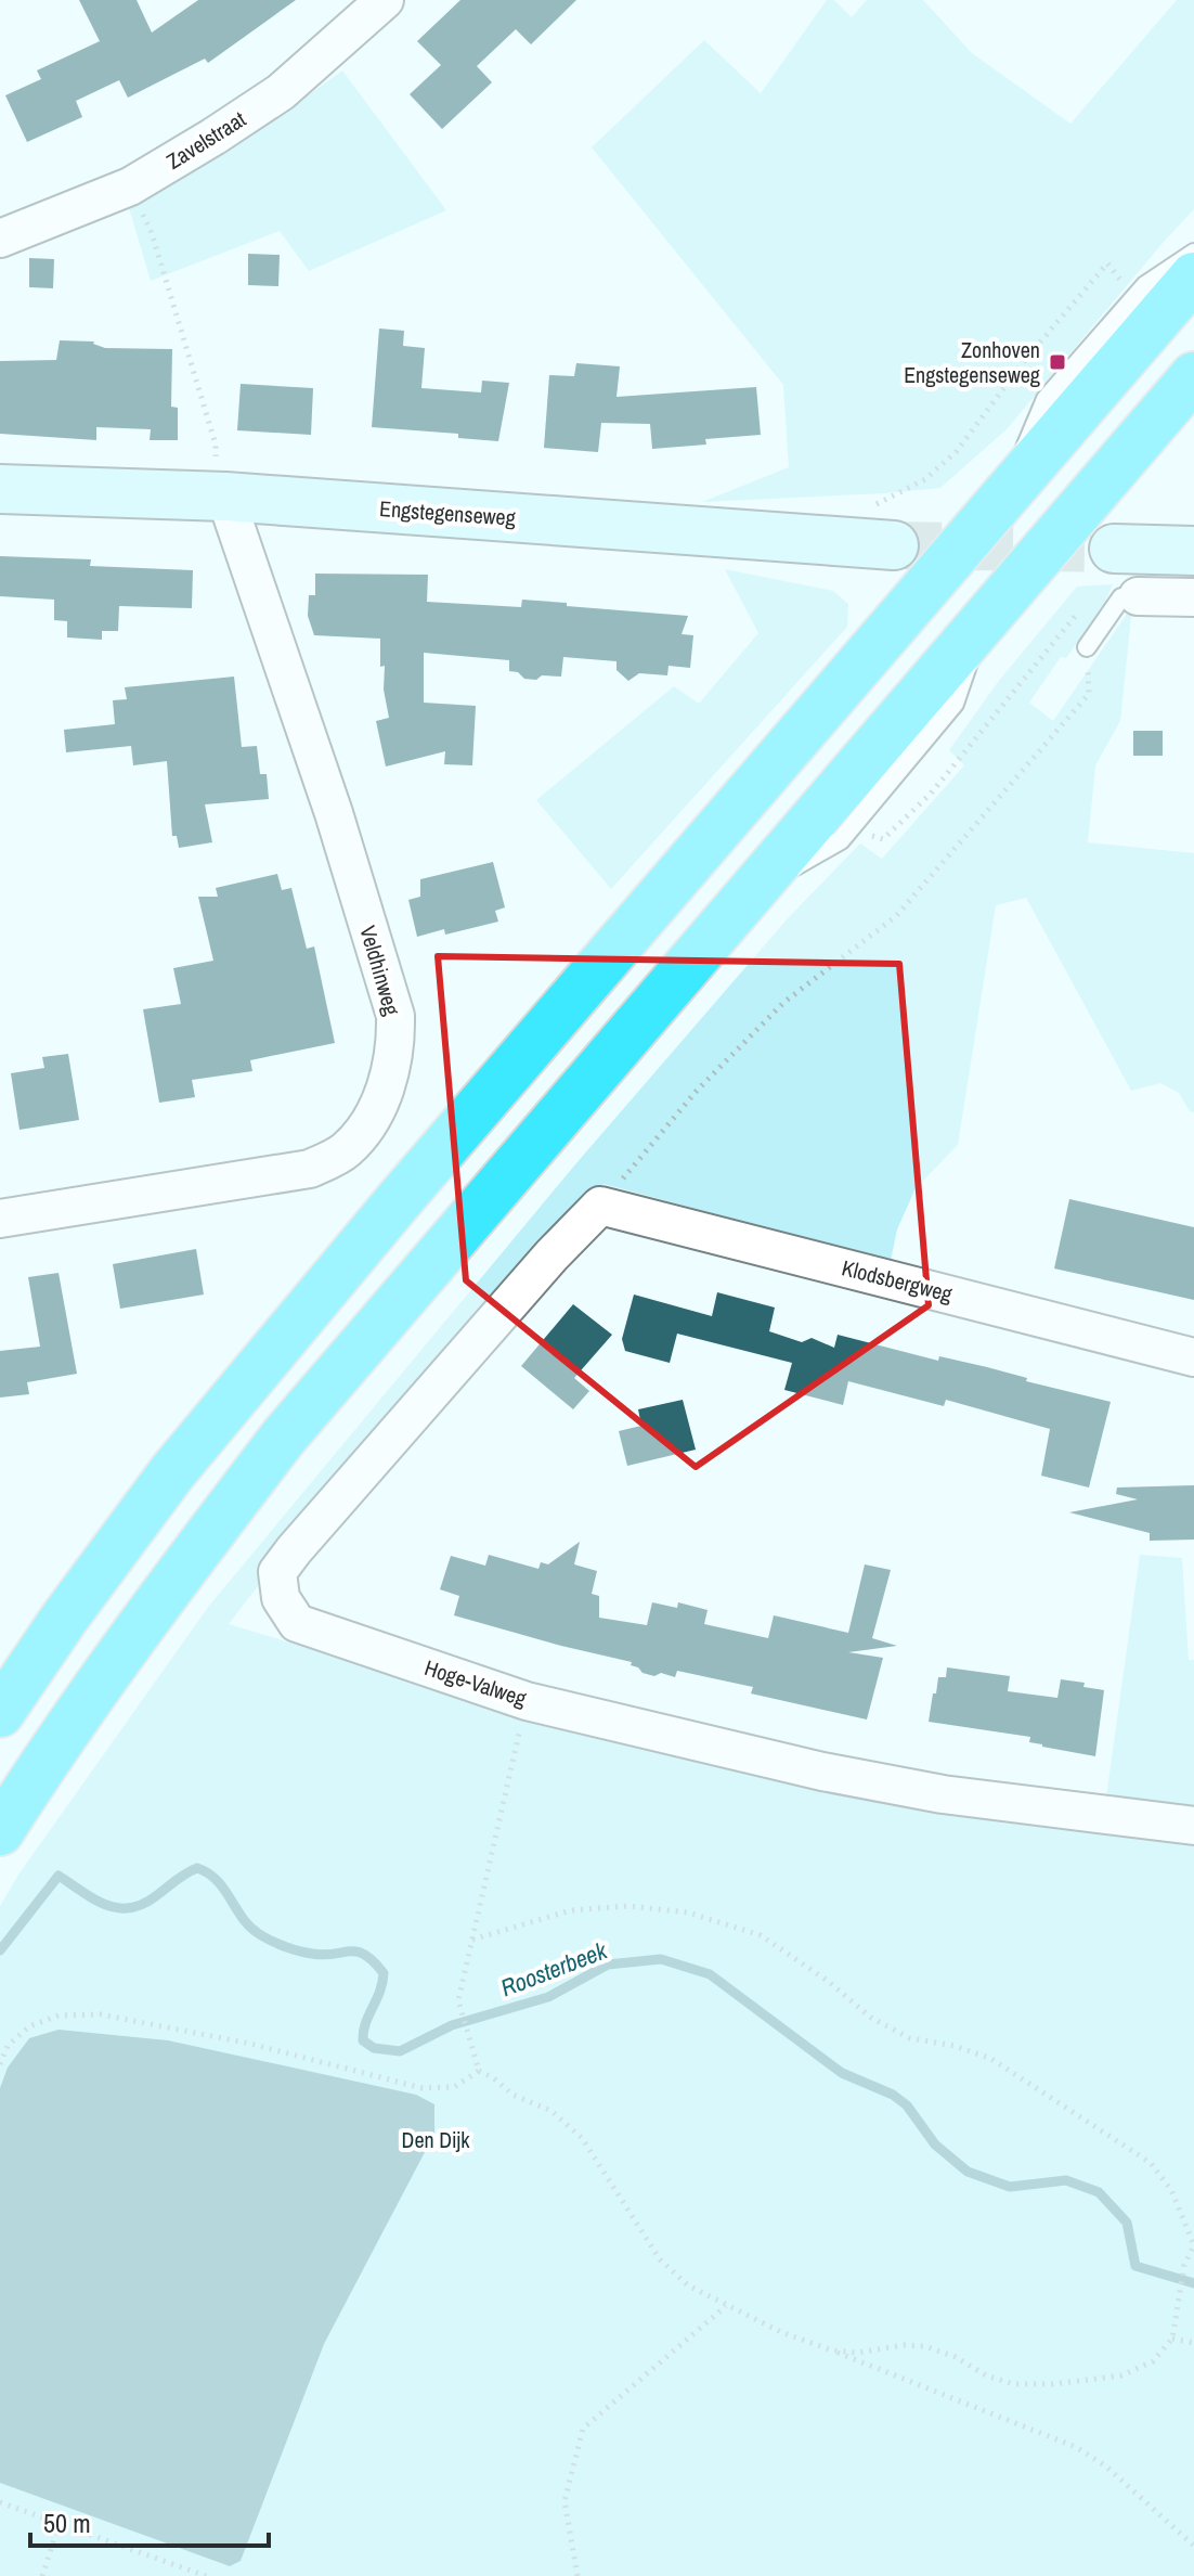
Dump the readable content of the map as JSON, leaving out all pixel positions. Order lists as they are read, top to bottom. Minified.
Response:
{"streets":{"street":["Zavelstraat","Engstegenseweg","Veldhinweg","Klodsbergweg","Hoge-Valweg"]},"crossings":[["Engstegenseweg","Veldhinweg"],["Klodsbergweg","Hoge-Valweg"]],"water":["Roosterbeek"],"parks":["Den Dijk"],"places":{"transit":["Zonhoven Engstegenseweg"]},"scale_bar":"50 m"}
